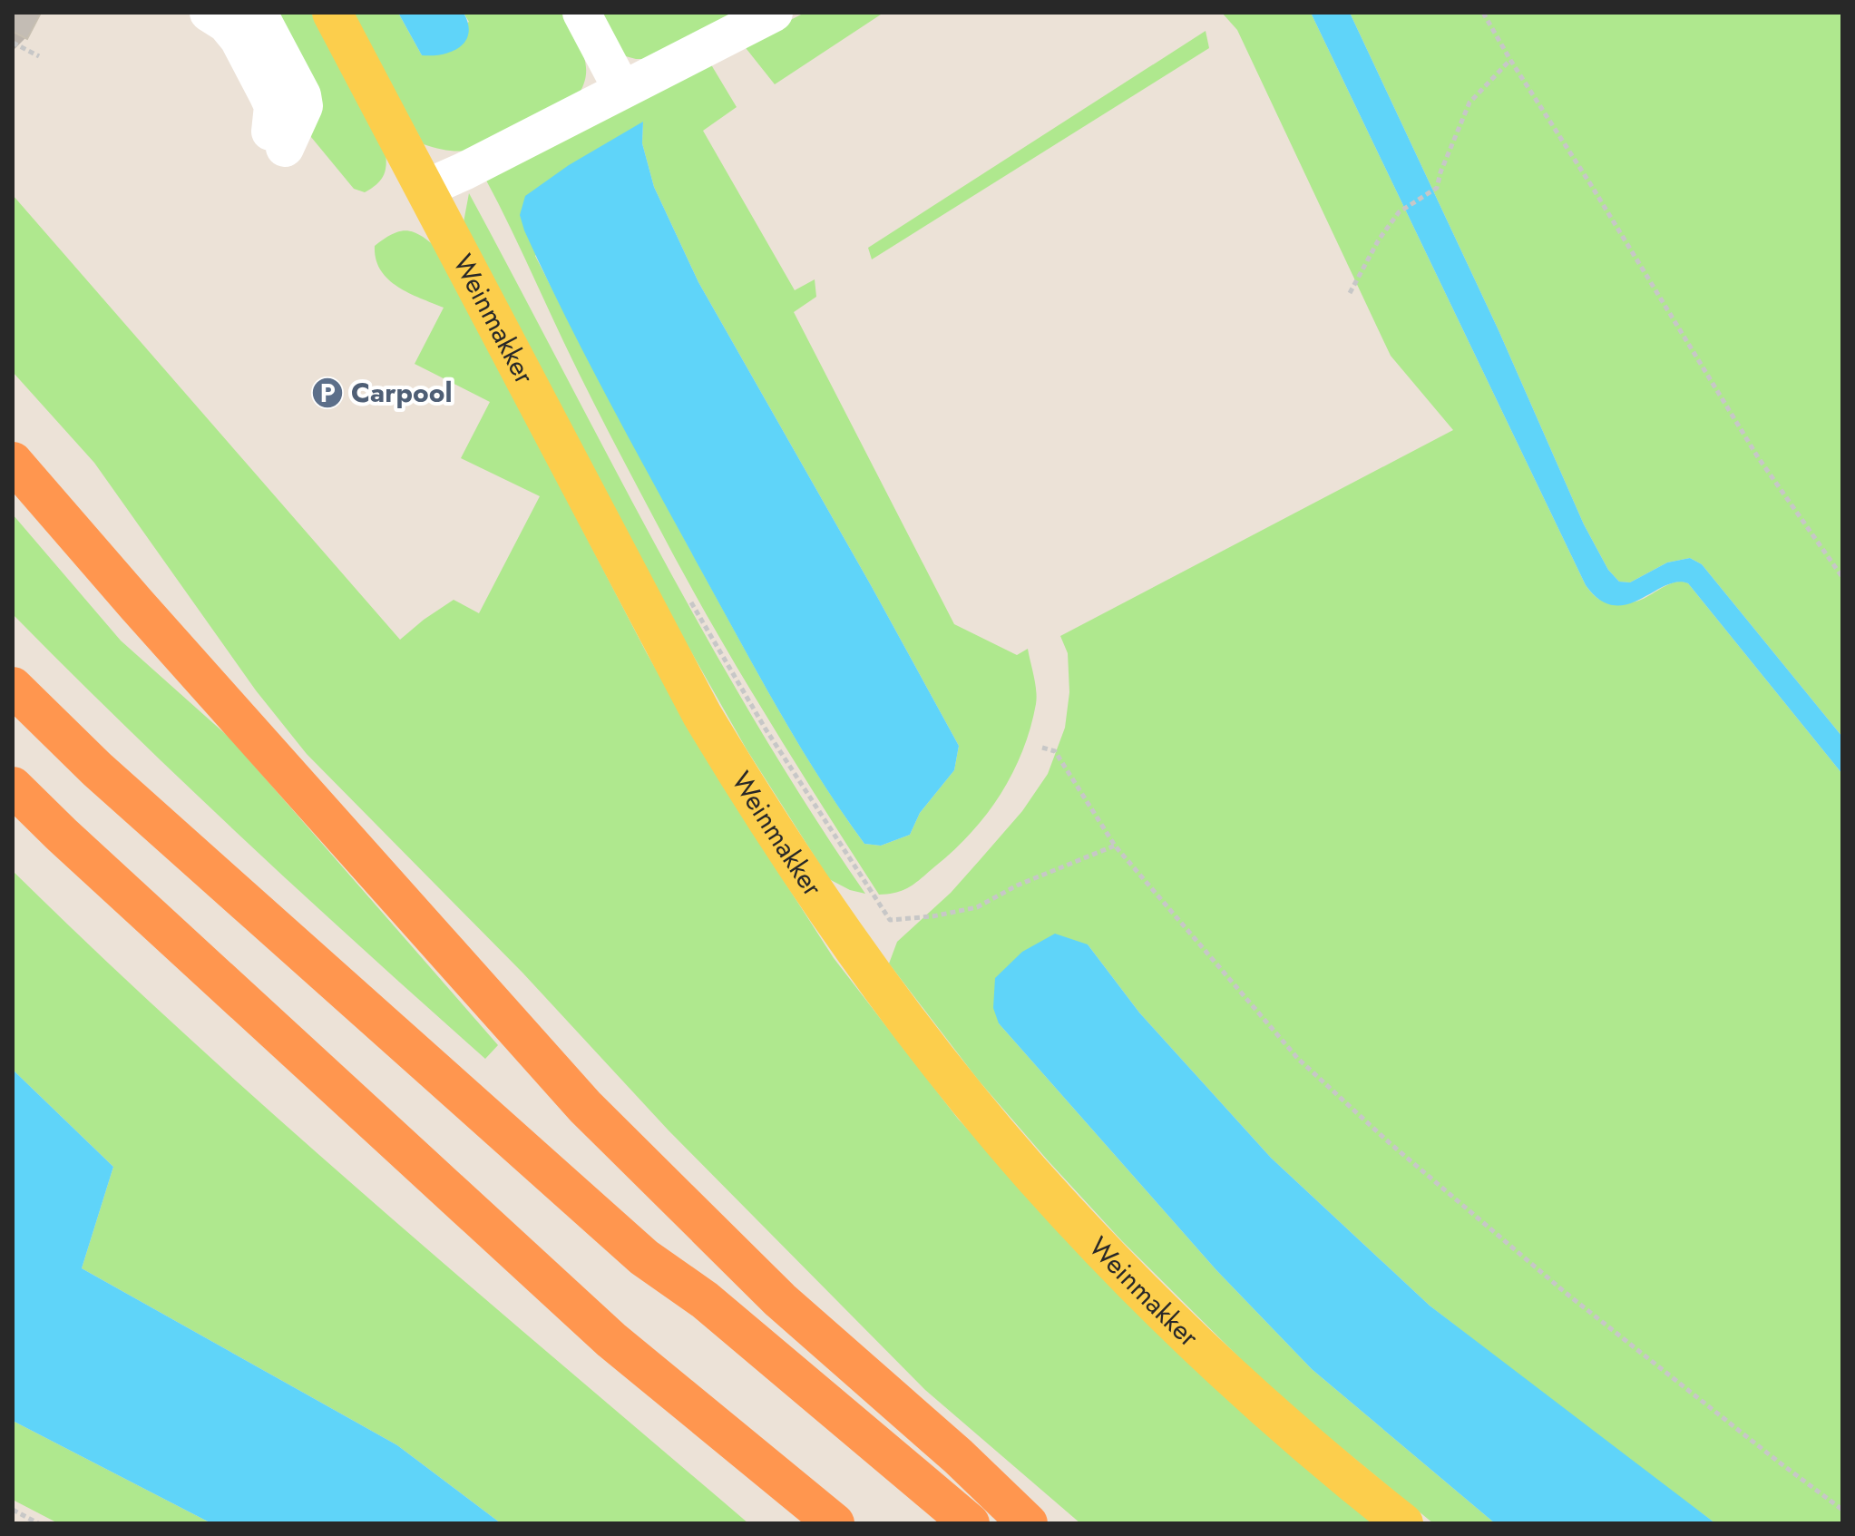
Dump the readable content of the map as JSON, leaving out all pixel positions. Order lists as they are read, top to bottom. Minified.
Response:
{"streets":{"main road":["Weinmakker"]},"places":{"parking":["Carpool"]}}
